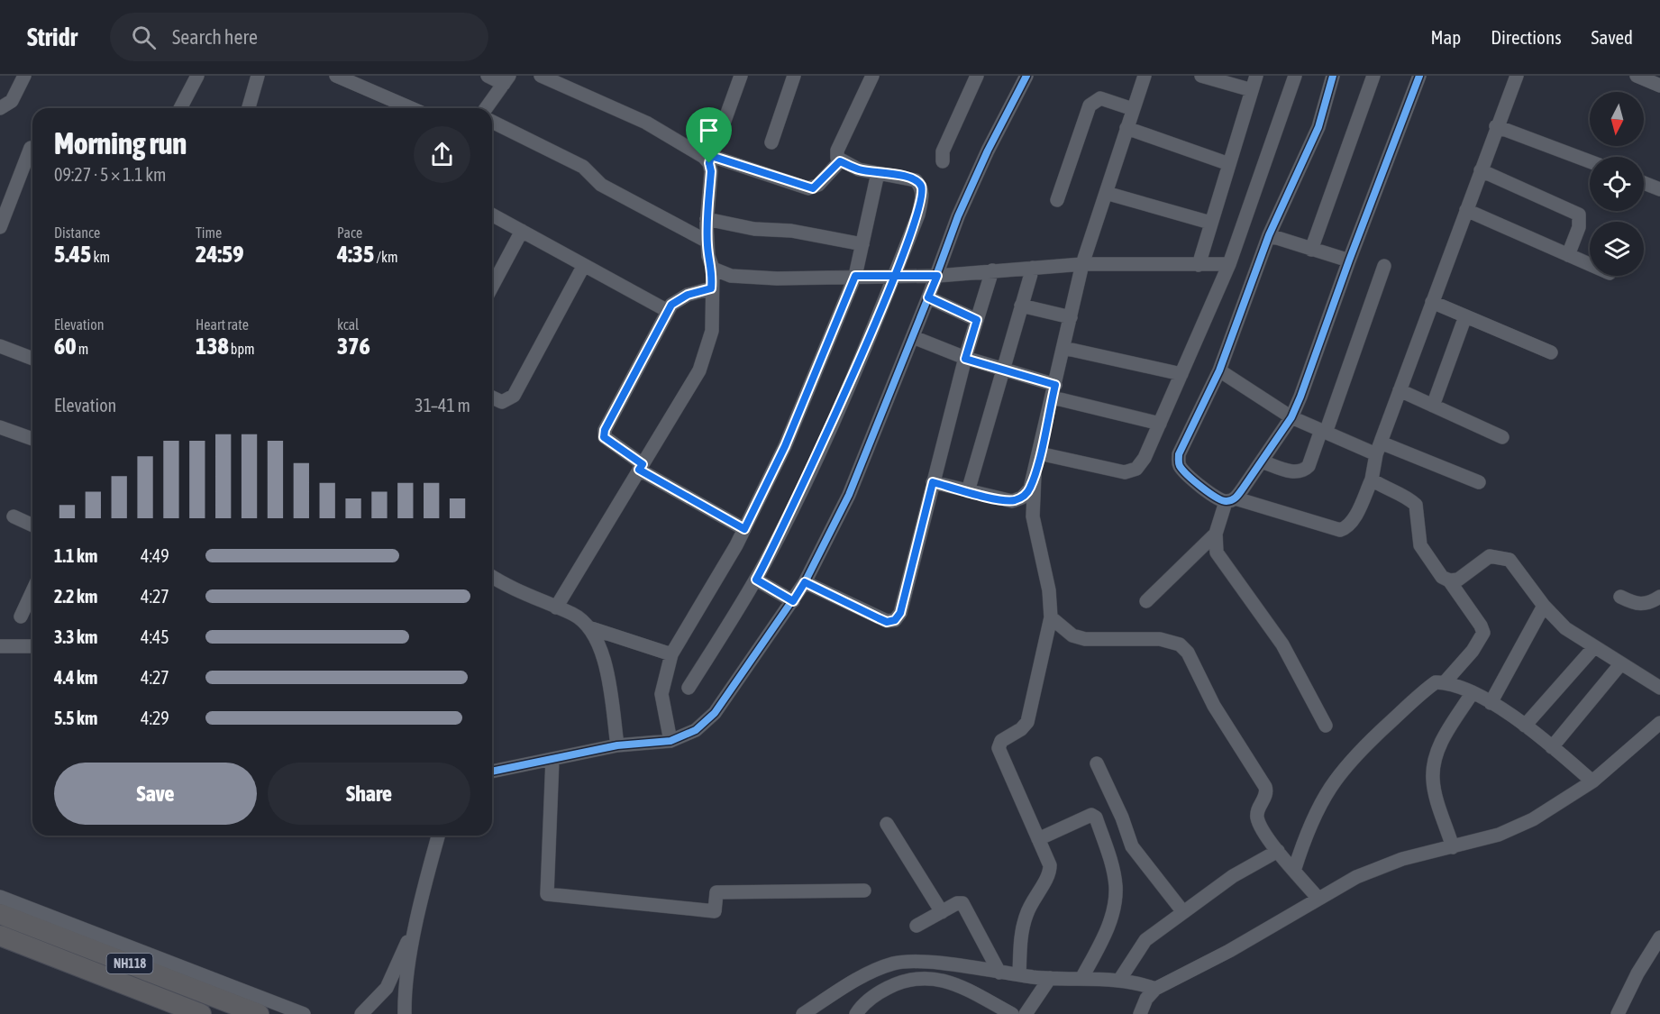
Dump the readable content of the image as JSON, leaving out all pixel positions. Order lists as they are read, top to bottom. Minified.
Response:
{"streets":{"highway":["NH118"]},"north":"bottom","page":{"header":"Stridr","search":"Search here","nav":["Map","Directions","Saved"],"heading":["Morning run","09:27 · 5 × 1.1 km"],"stats":[["Distance","5.45 km"],["Time","24:59"],["Pace","4:35 /km"],["Elevation","60 m"],["Heart rate","138 bpm"],["kcal","376"]],"chart":["Elevation","31–41 m"],"list":[{"name":"1.1 km","note":"4:49"},{"name":"2.2 km","note":"4:27"},{"name":"3.3 km","note":"4:45"},{"name":"4.4 km","note":"4:27"},{"name":"5.5 km","note":"4:29"}],"buttons":["Save","Share"]}}
